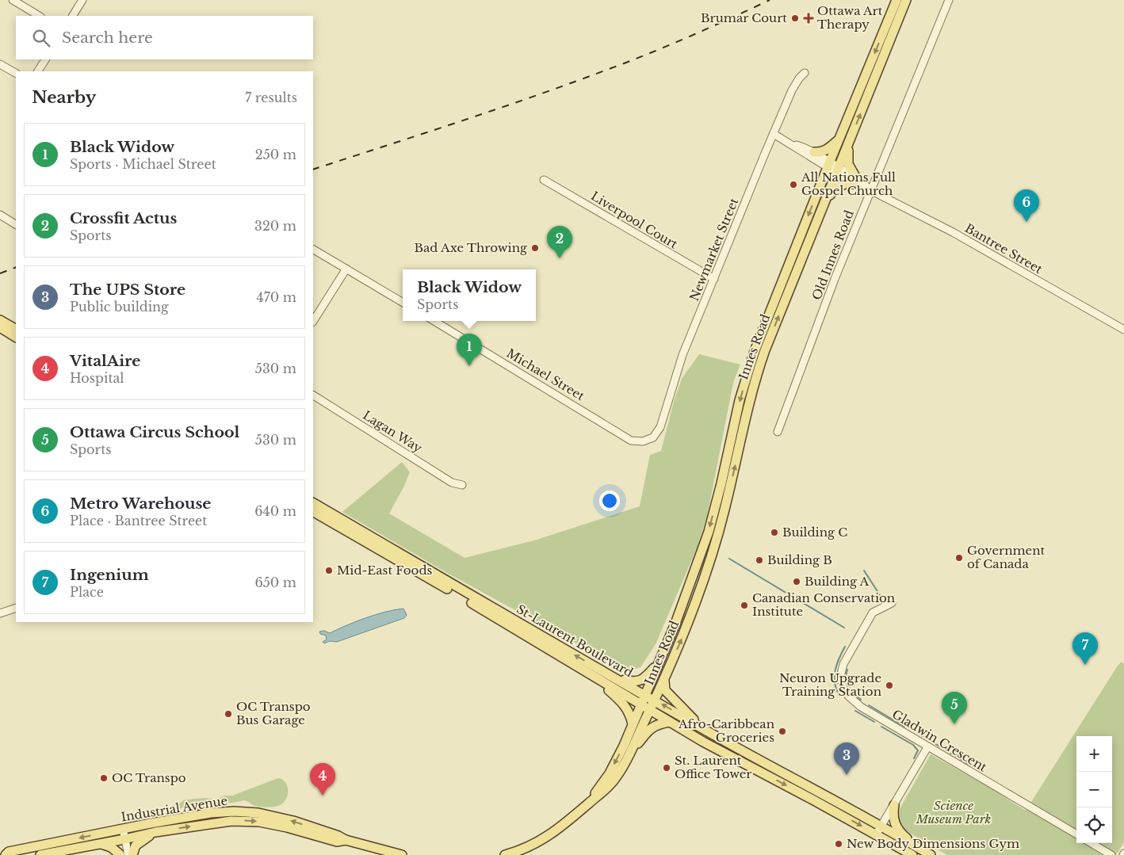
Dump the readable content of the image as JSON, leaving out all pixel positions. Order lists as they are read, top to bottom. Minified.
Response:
{"streets":{"main road":["Innes Road","St-Laurent Boulevard","Industrial Avenue"],"street":["Liverpool Court","Bantree Street","Newmarket Street","Old Innes Road","Michael Street","Lagan Way","Gladwin Crescent"]},"crossings":[["Liverpool Court","Newmarket Street"],["Bantree Street","Newmarket Street"],["Bantree Street","Old Innes Road"],["Bantree Street","Innes Road"],["Newmarket Street","Michael Street"],["Innes Road","St-Laurent Boulevard"]],"parks":["Science Museum Park"],"places":{"other":["Brumar Court","All Nations Full Gospel Church","Bad Axe Throwing","Building C","Government of Canada","Building B","Mid-East Foods","Building A","Canadian Conservation Institute","Neuron Upgrade Training Station","OC Transpo Bus Garage","Afro-Caribbean Groceries","St. Laurent Office Tower","OC Transpo","New Body Dimensions Gym"],"health":["Ottawa Art Therapy"]},"page":{"search":"Search here","heading":["Nearby","7 results"],"list":[{"mark":"1","name":"Black Widow","note":"Sports · Michael Street","value":"250 m"},{"mark":"2","name":"Crossfit Actus","note":"Sports","value":"320 m"},{"mark":"3","name":"The UPS Store","note":"Public building","value":"470 m"},{"mark":"4","name":"VitalAire","note":"Hospital","value":"530 m"},{"mark":"5","name":"Ottawa Circus School","note":"Sports","value":"530 m"},{"mark":"6","name":"Metro Warehouse","note":"Place · Bantree Street","value":"640 m"},{"mark":"7","name":"Ingenium","note":"Place","value":"650 m"}],"pins":["6","2","1","7","5","3","4"],"popup":["Black Widow","Sports"],"map_buttons":["+","−"]}}
